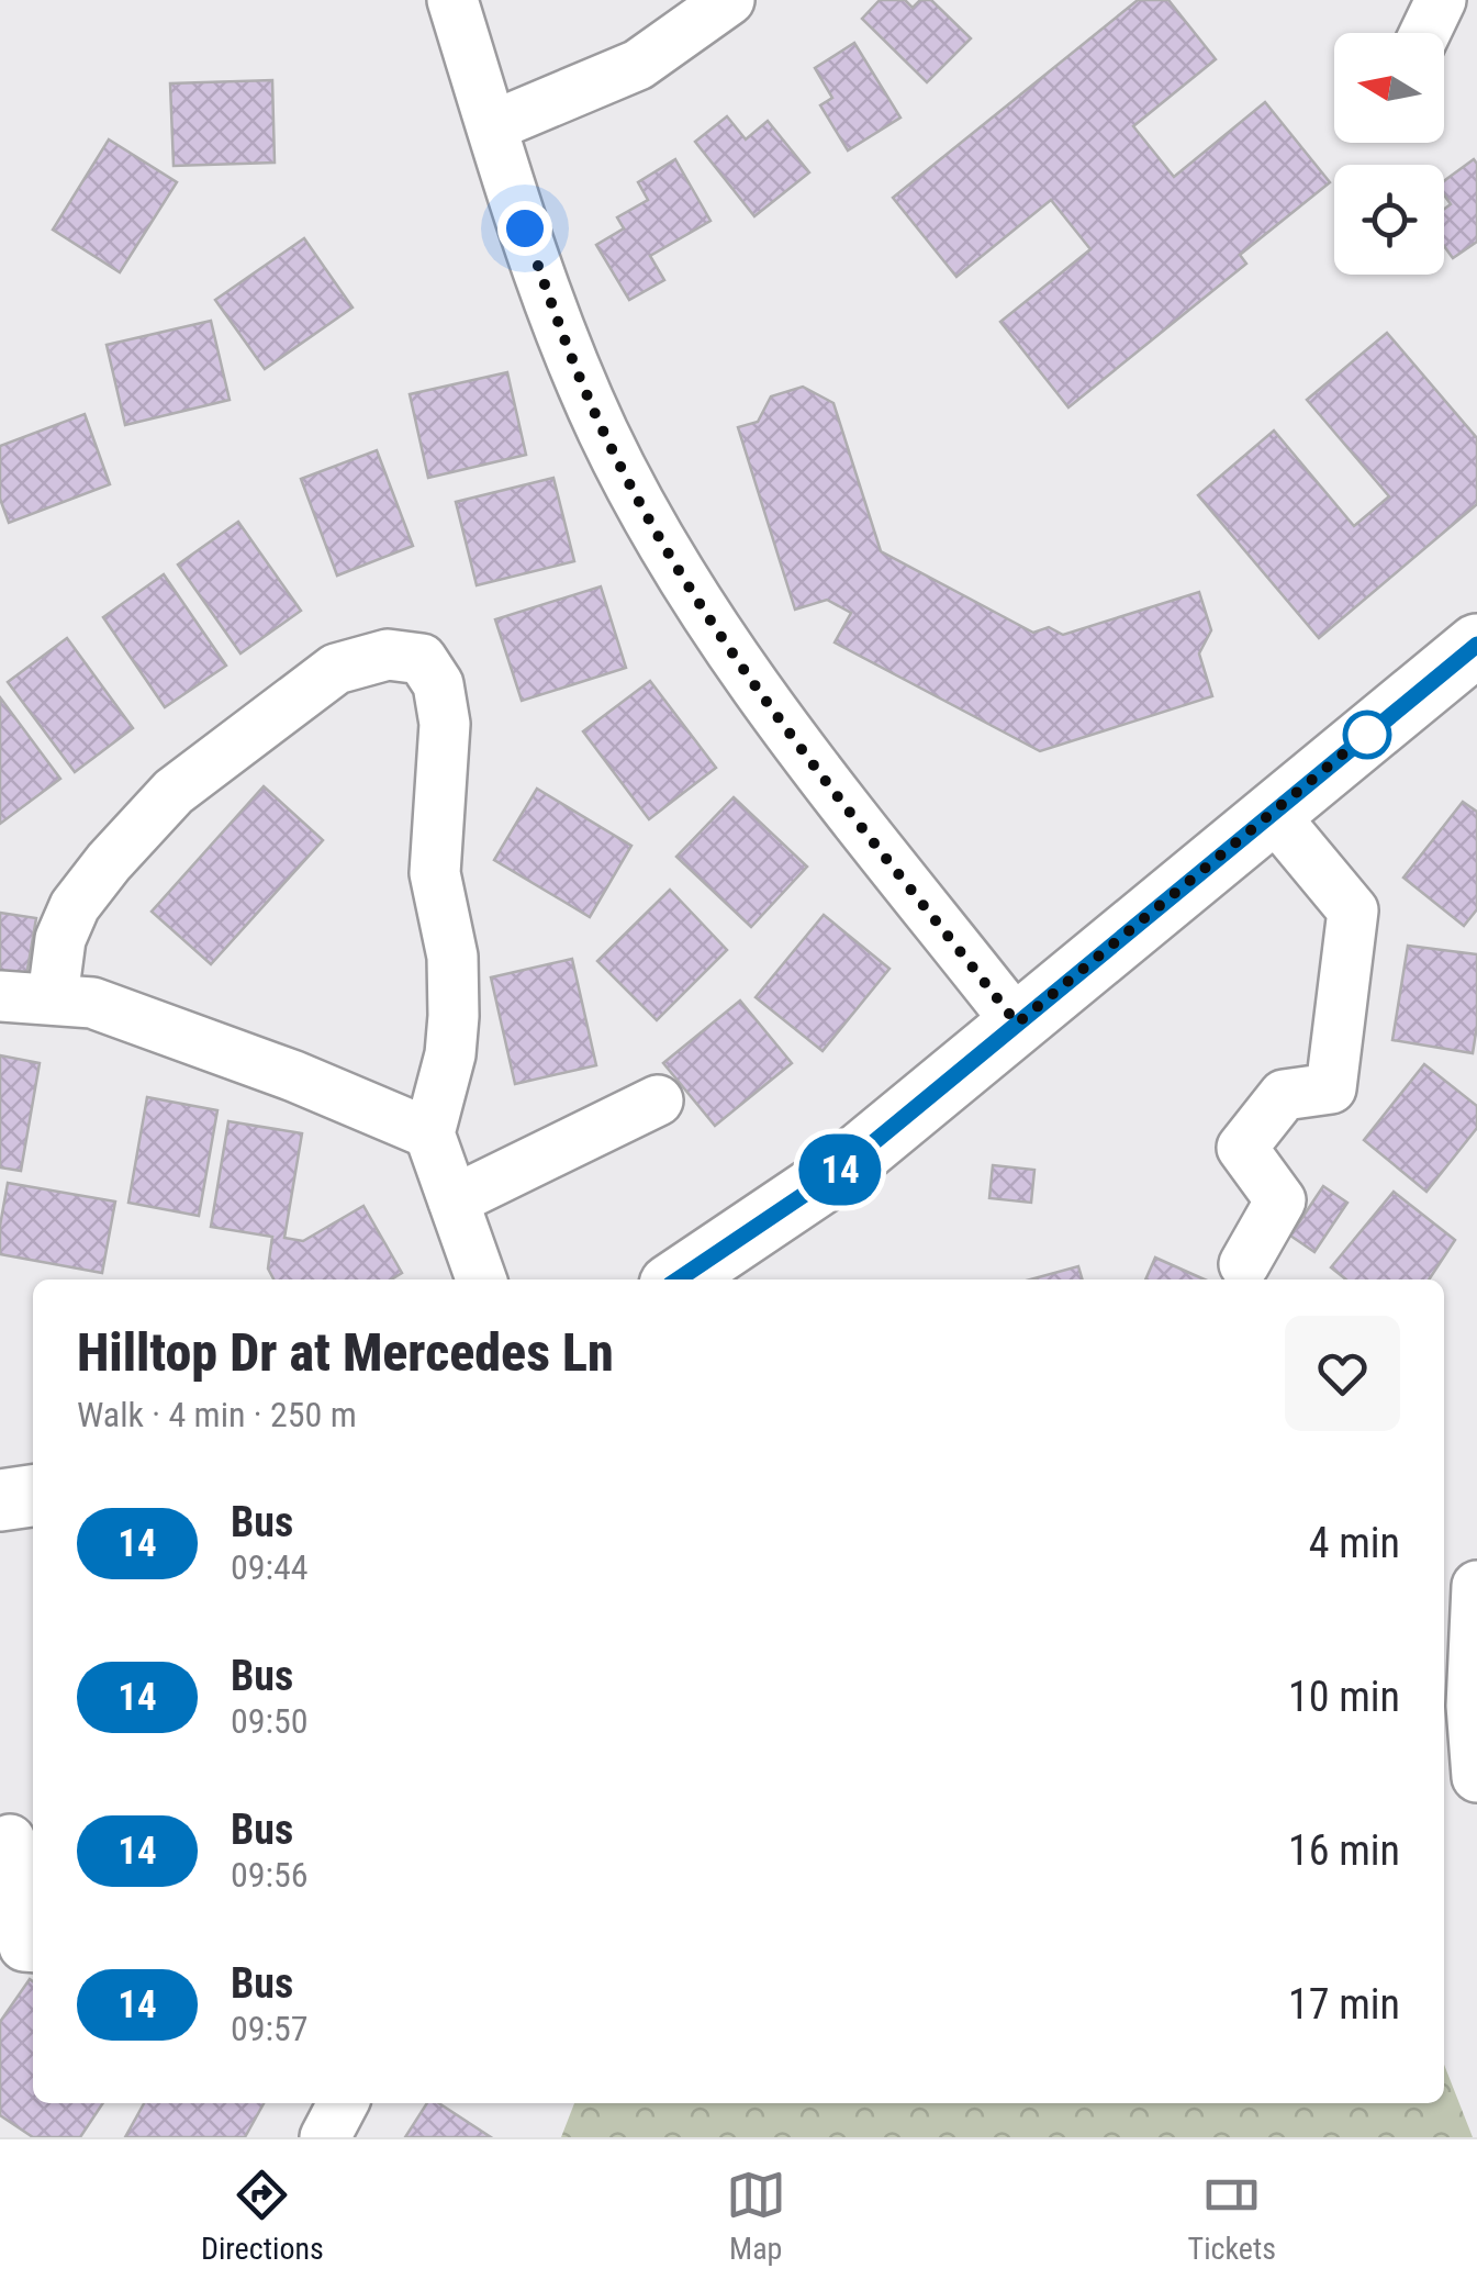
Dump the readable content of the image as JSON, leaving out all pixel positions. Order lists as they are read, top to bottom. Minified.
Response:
{"lines":["bus line 14"],"north":"left","page":{"on_map":"14","heading":["Hilltop Dr at Mercedes Ln","Walk · 4 min · 250 m"],"list":[{"mark":"14","name":"Bus","note":"09:44","value":"4 min"},{"mark":"14","name":"Bus","note":"09:50","value":"10 min"},{"mark":"14","name":"Bus","note":"09:56","value":"16 min"},{"mark":"14","name":"Bus","note":"09:57","value":"17 min"}],"tabs":["Directions","Map","Tickets"]}}
